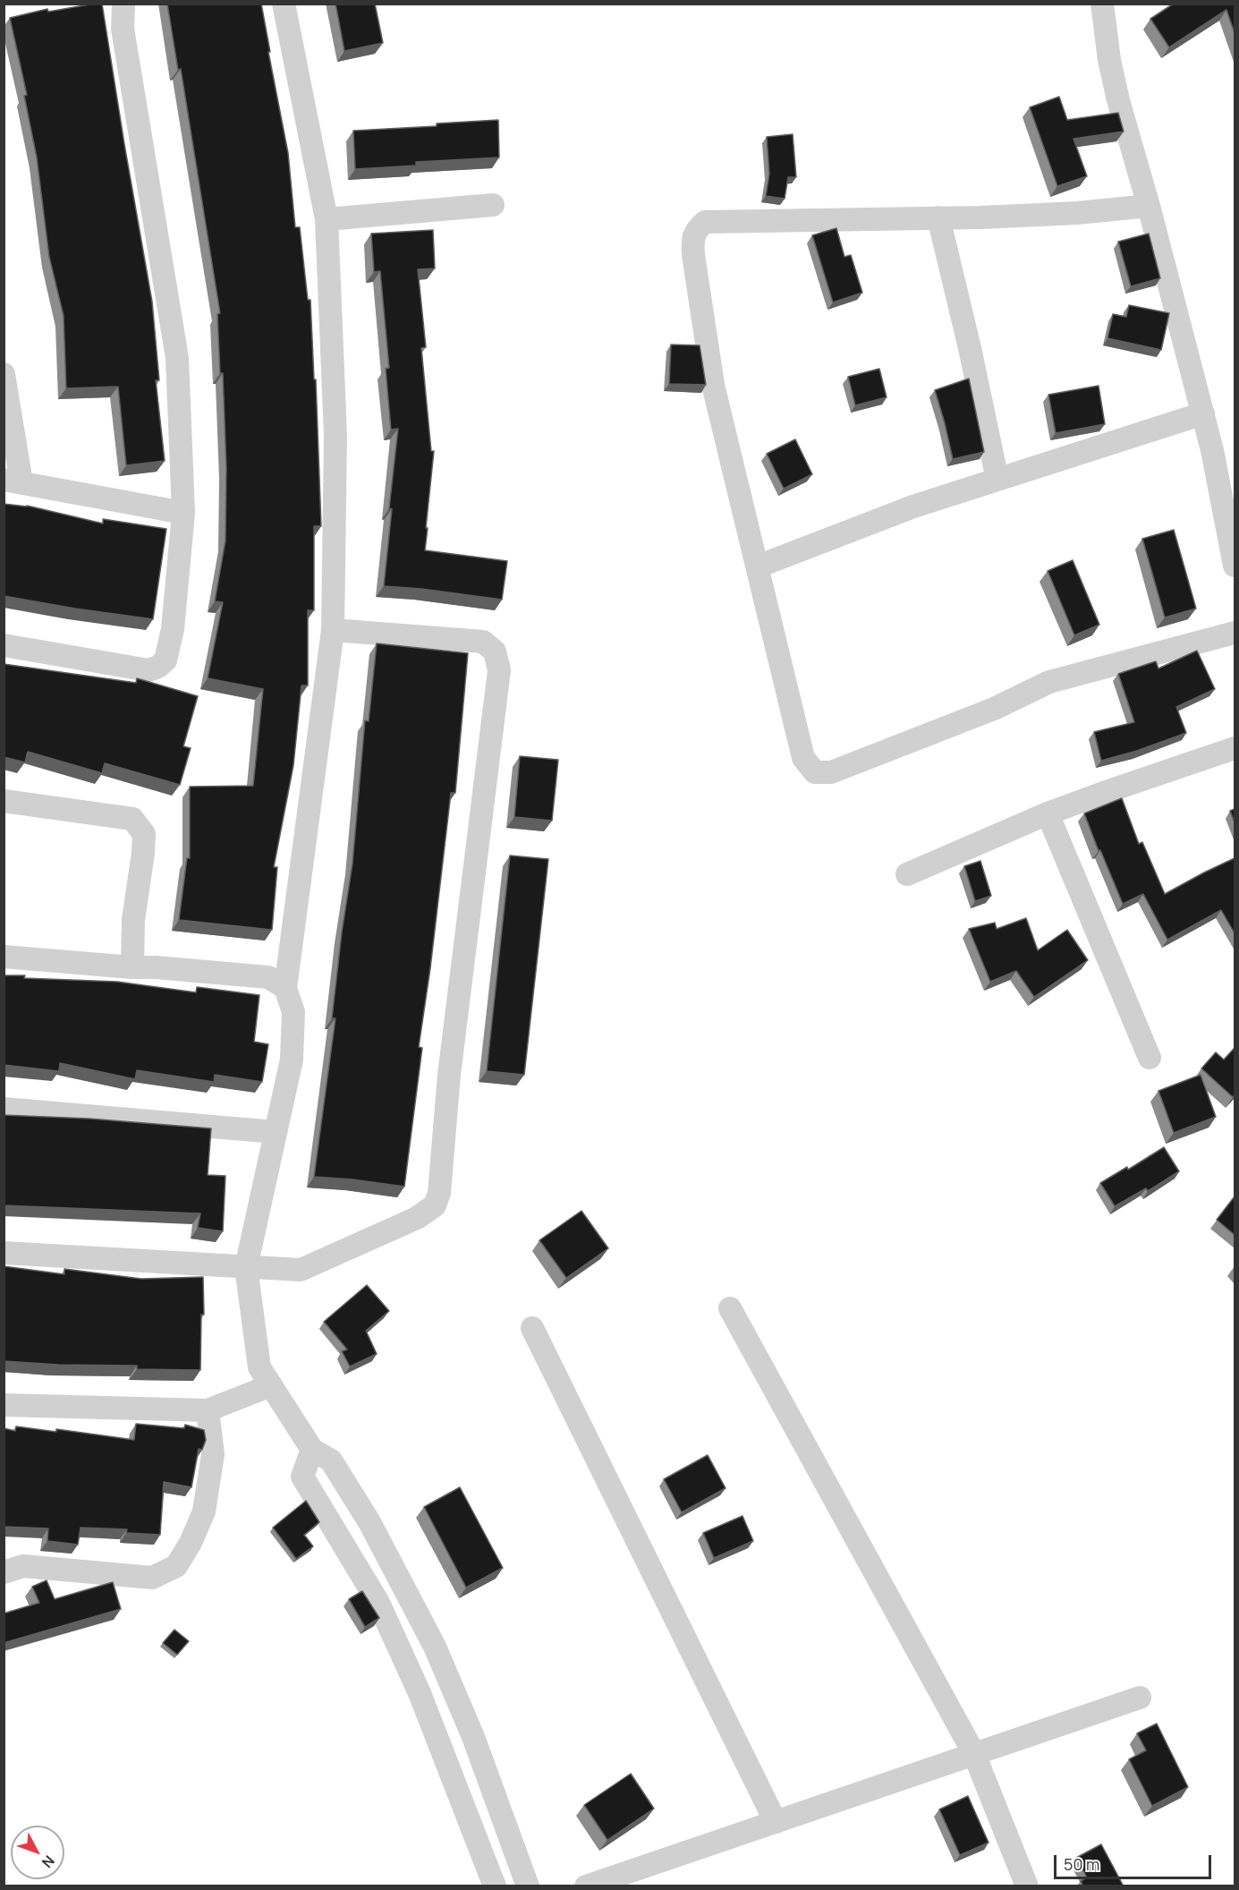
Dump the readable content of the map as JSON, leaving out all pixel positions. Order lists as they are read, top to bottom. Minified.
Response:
{"scale_bar":"50 m","north":"bottom right"}
